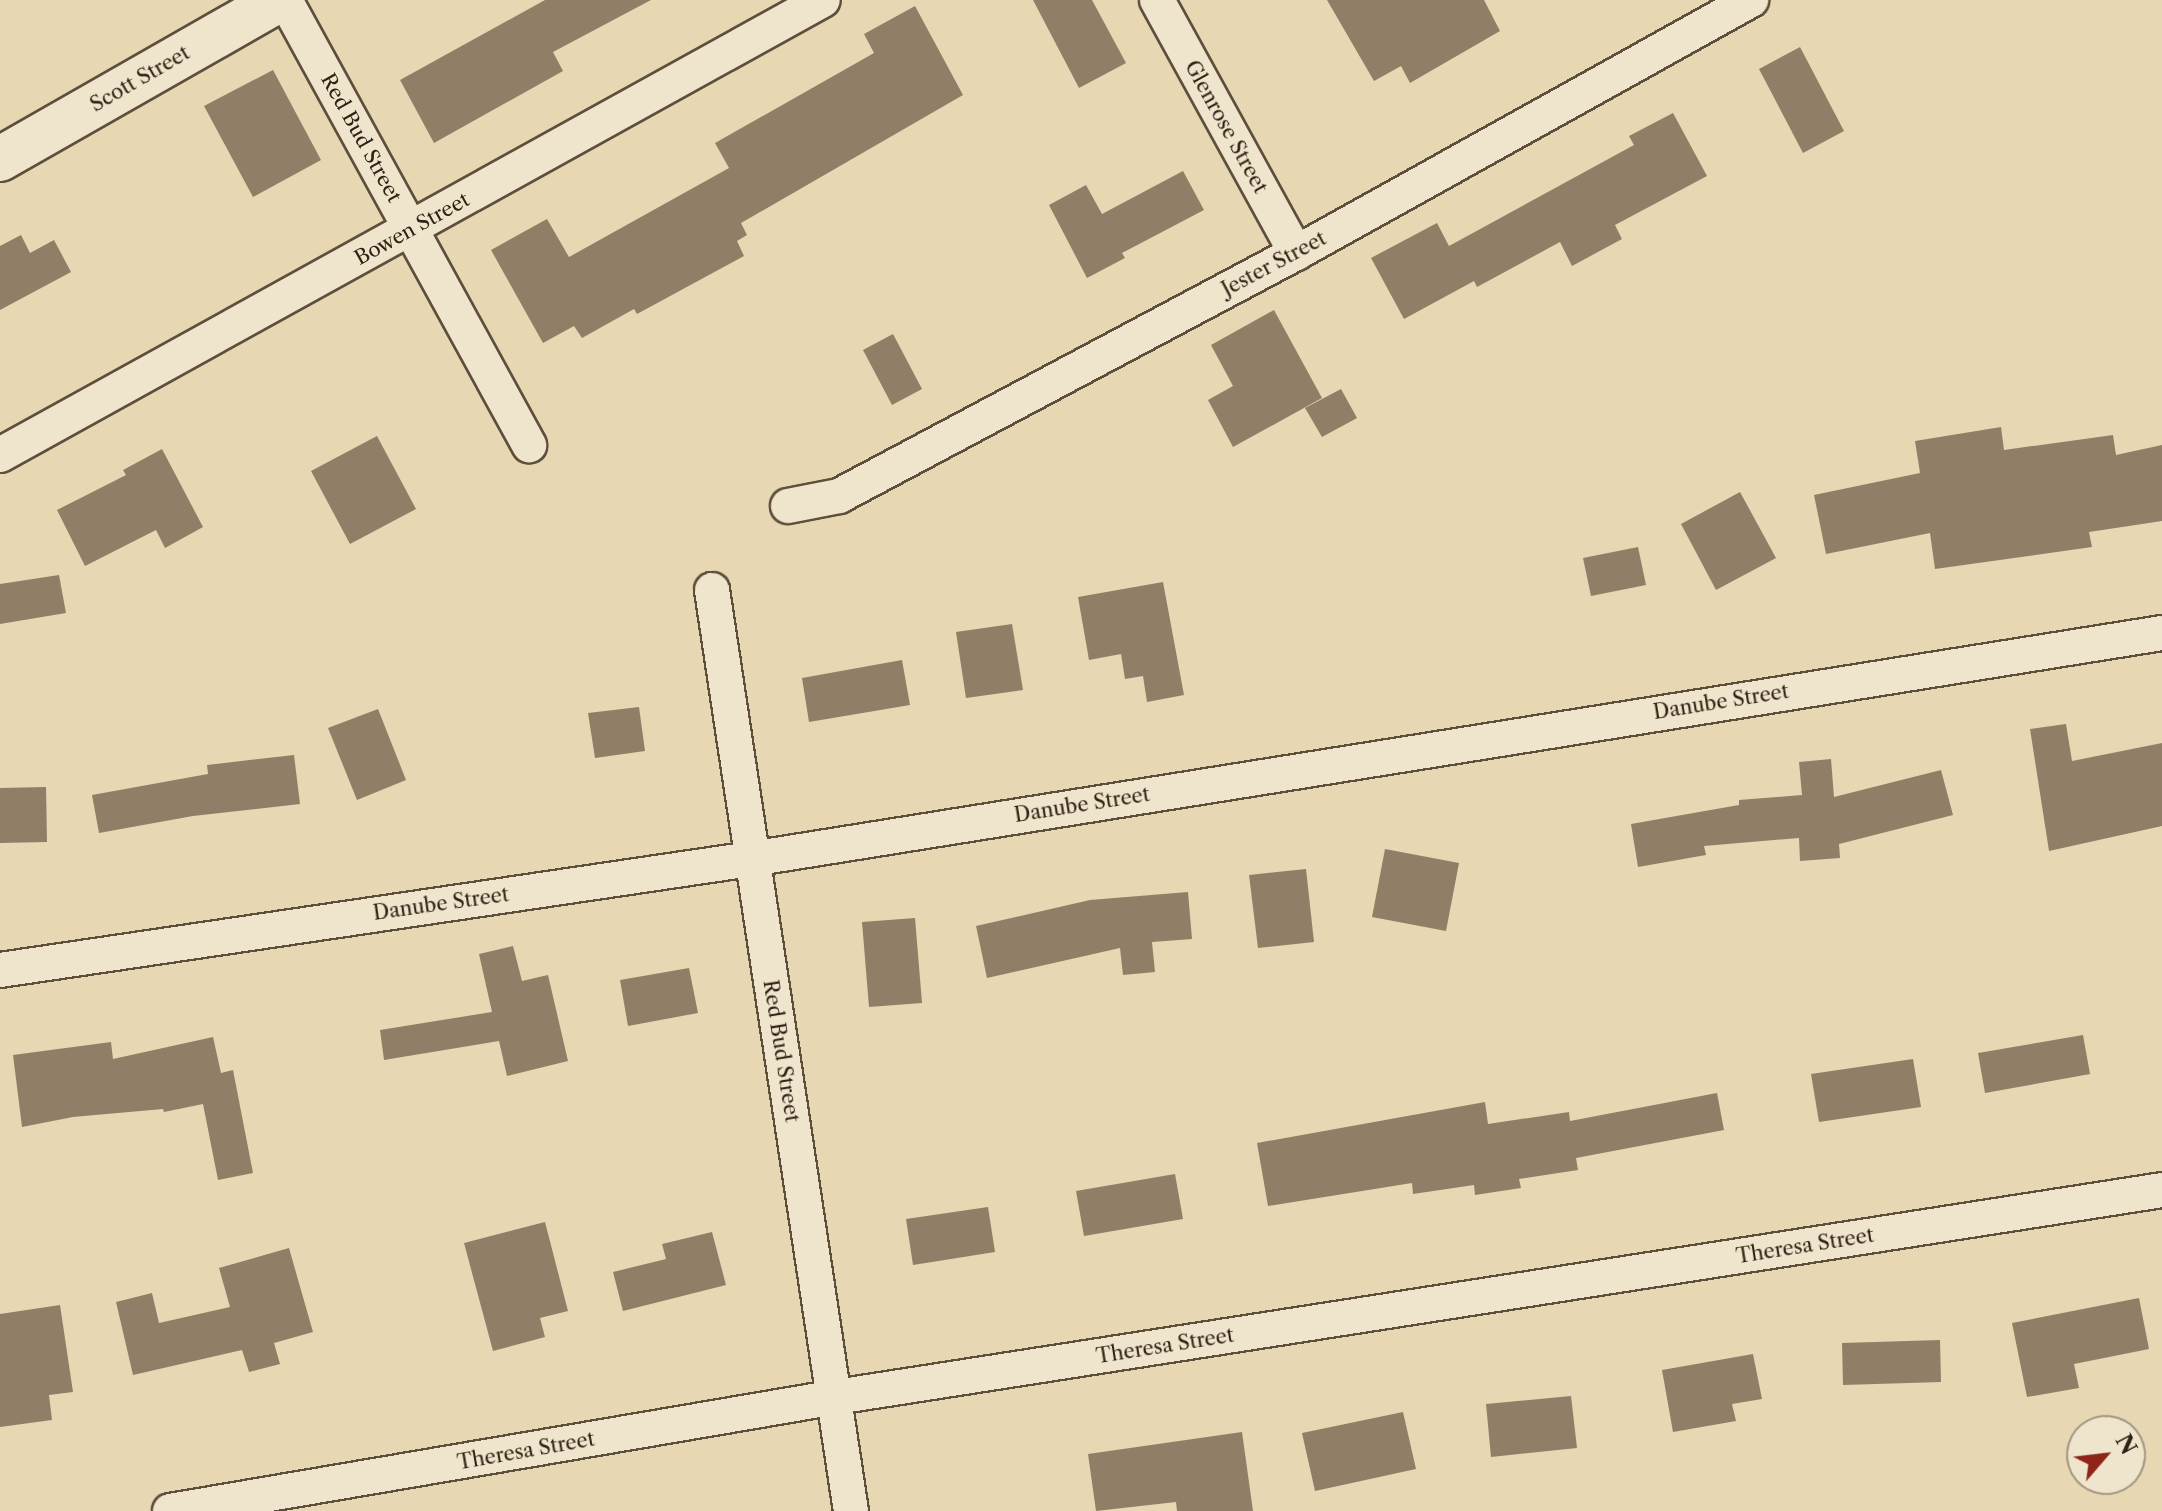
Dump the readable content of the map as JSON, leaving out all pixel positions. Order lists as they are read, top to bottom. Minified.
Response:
{"streets":{"main road":["Scott Street"],"street":["Glenrose Street","Red Bud Street","Bowen Street","Jester Street","Danube Street","Theresa Street"]},"crossings":[["Scott Street","Red Bud Street"],["Glenrose Street","Jester Street"],["Red Bud Street","Bowen Street"],["Red Bud Street","Danube Street"],["Red Bud Street","Theresa Street"]],"north":"top right"}
